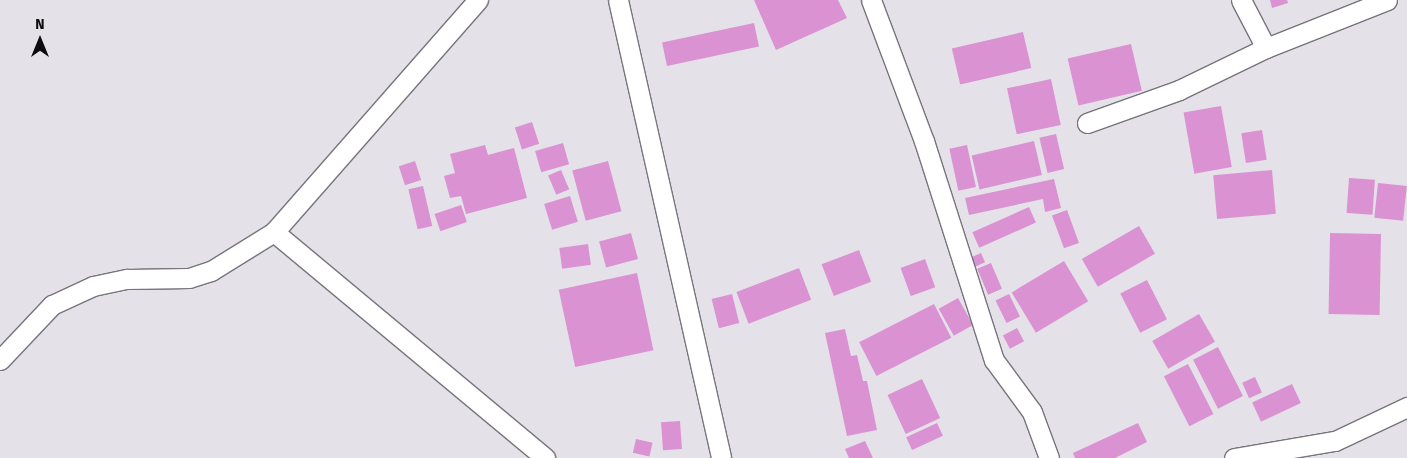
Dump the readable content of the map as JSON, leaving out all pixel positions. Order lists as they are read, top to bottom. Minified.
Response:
{"north":"top"}
